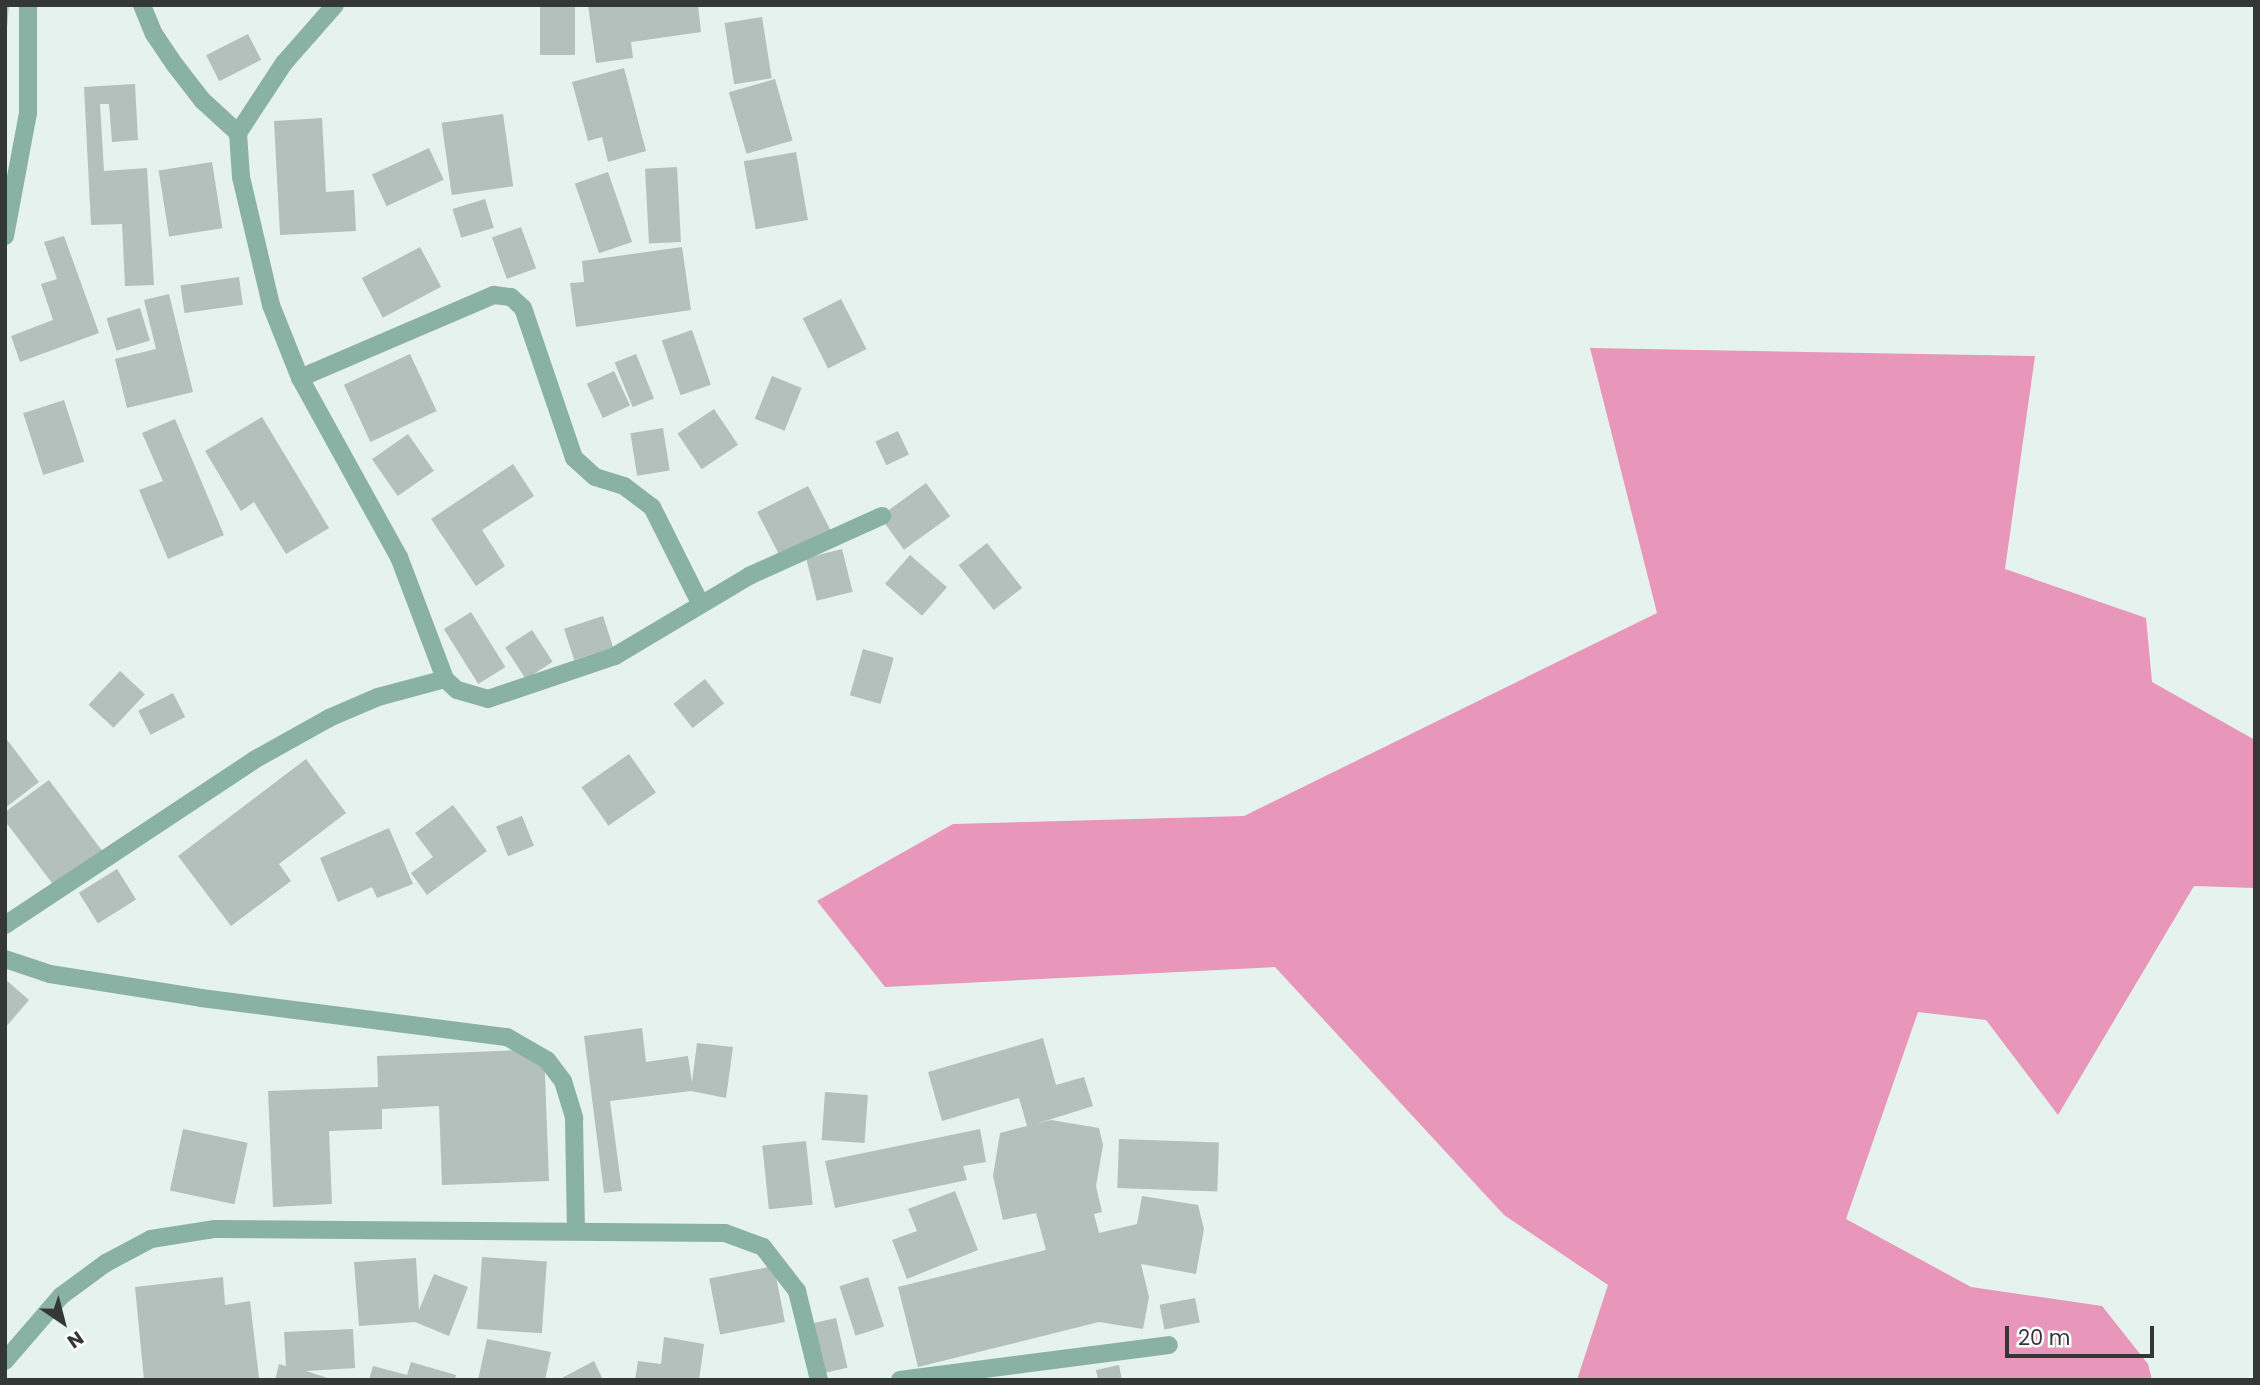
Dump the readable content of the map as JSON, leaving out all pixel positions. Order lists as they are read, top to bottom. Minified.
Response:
{"scale_bar":"20 m","north":"bottom right"}
